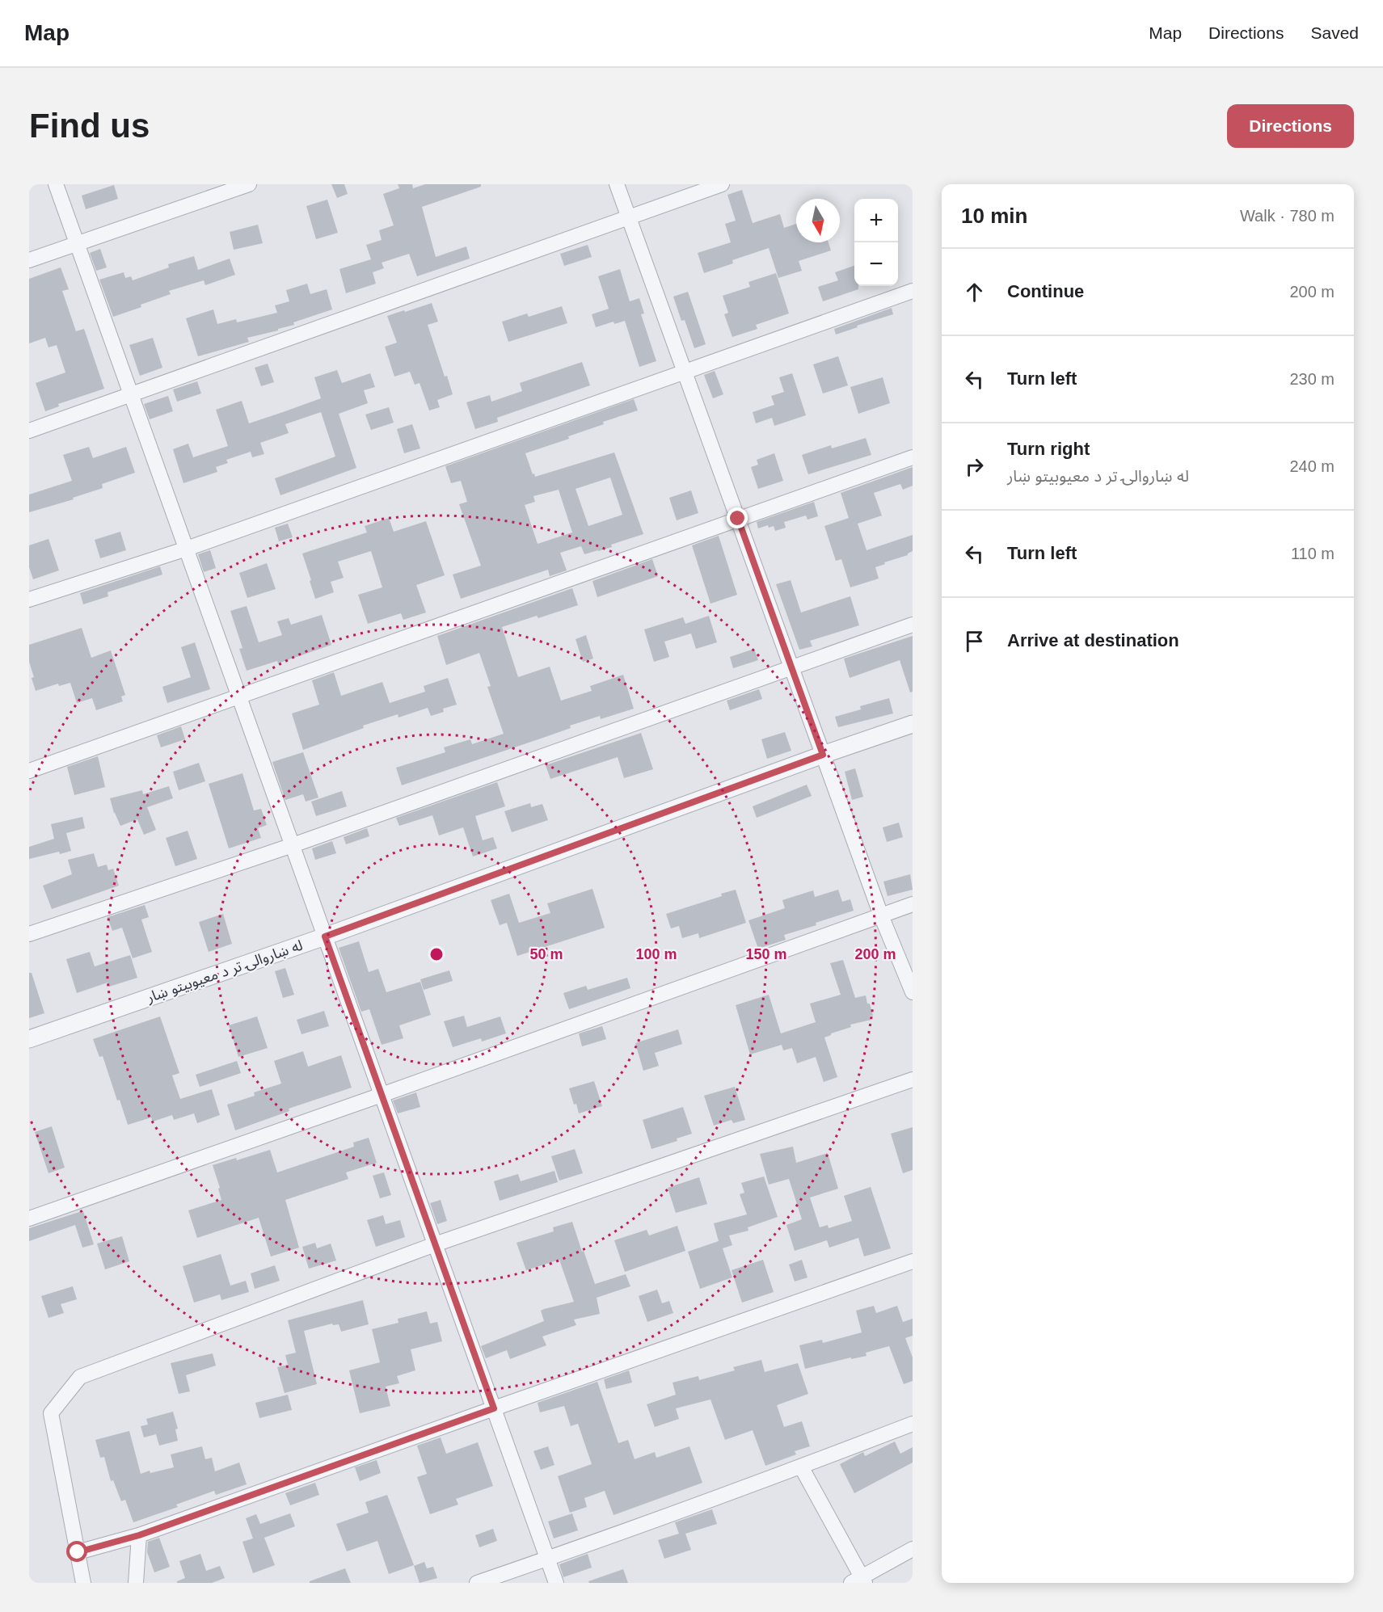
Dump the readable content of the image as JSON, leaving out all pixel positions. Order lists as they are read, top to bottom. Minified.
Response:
{"streets":{"street":["له ښاروالۍ تر د معیوبیتو ښار"]},"north":"bottom","page":{"header":"Map","nav":["Map","Directions","Saved"],"buttons":"Directions","title":"Find us","heading":["10 min","Walk · 780 m"],"map_buttons":["+","−"],"list":[["Continue","200 m"],["Turn left","230 m"],["Turn right","له ښاروالۍ تر د معیوبیتو ښار","240 m"],["Turn left","110 m"],"Arrive at destination"]},"rings":["50 m","100 m","150 m","200 m"]}
